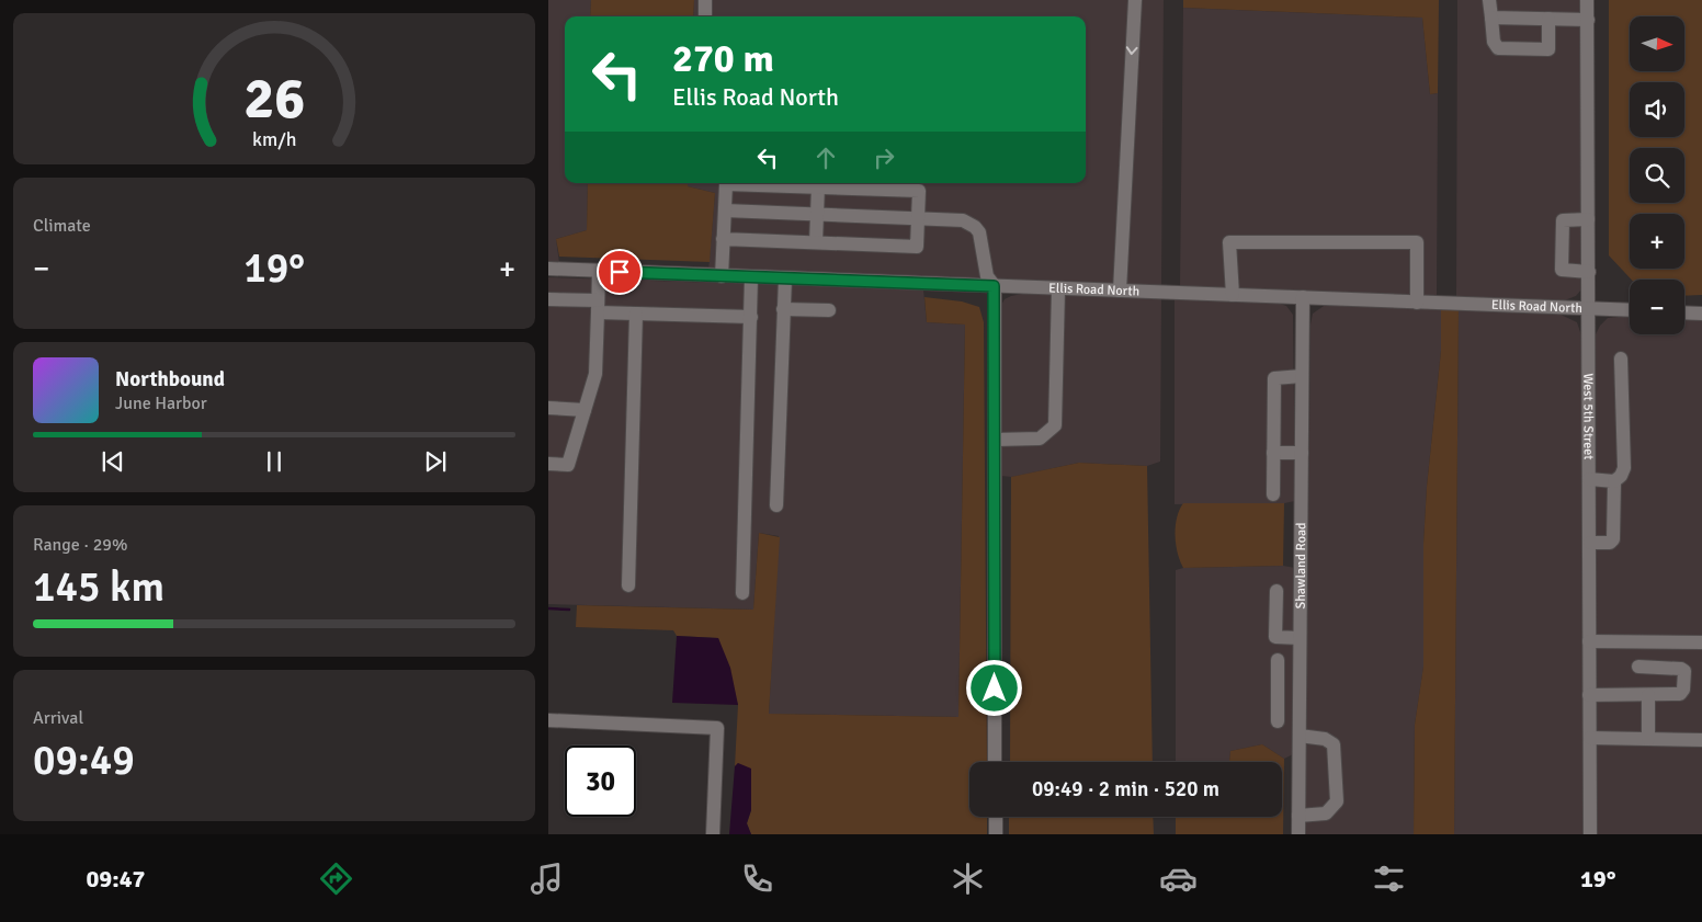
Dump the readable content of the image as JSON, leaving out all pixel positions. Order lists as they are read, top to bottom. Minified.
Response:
{"streets":{"street":["Ellis Road North","West 5th Street","Shawland Road"]},"crossings":[["Ellis Road North","West 5th Street"],["Ellis Road North","Shawland Road"]],"north":"right","page":{"map_buttons":["+","−"],"turn":["270 m","Ellis Road North"],"tile":["Climate",["Range · 29%","145 km"],["Arrival","09:49"]],"heat":["−","19°","+"],"song":["Northbound","June Harbor"],"limit":"30","trip":"09:49 · 2 min · 520 m","tabs":["09:47","19°"],"gauge":["26","km/h"]}}
